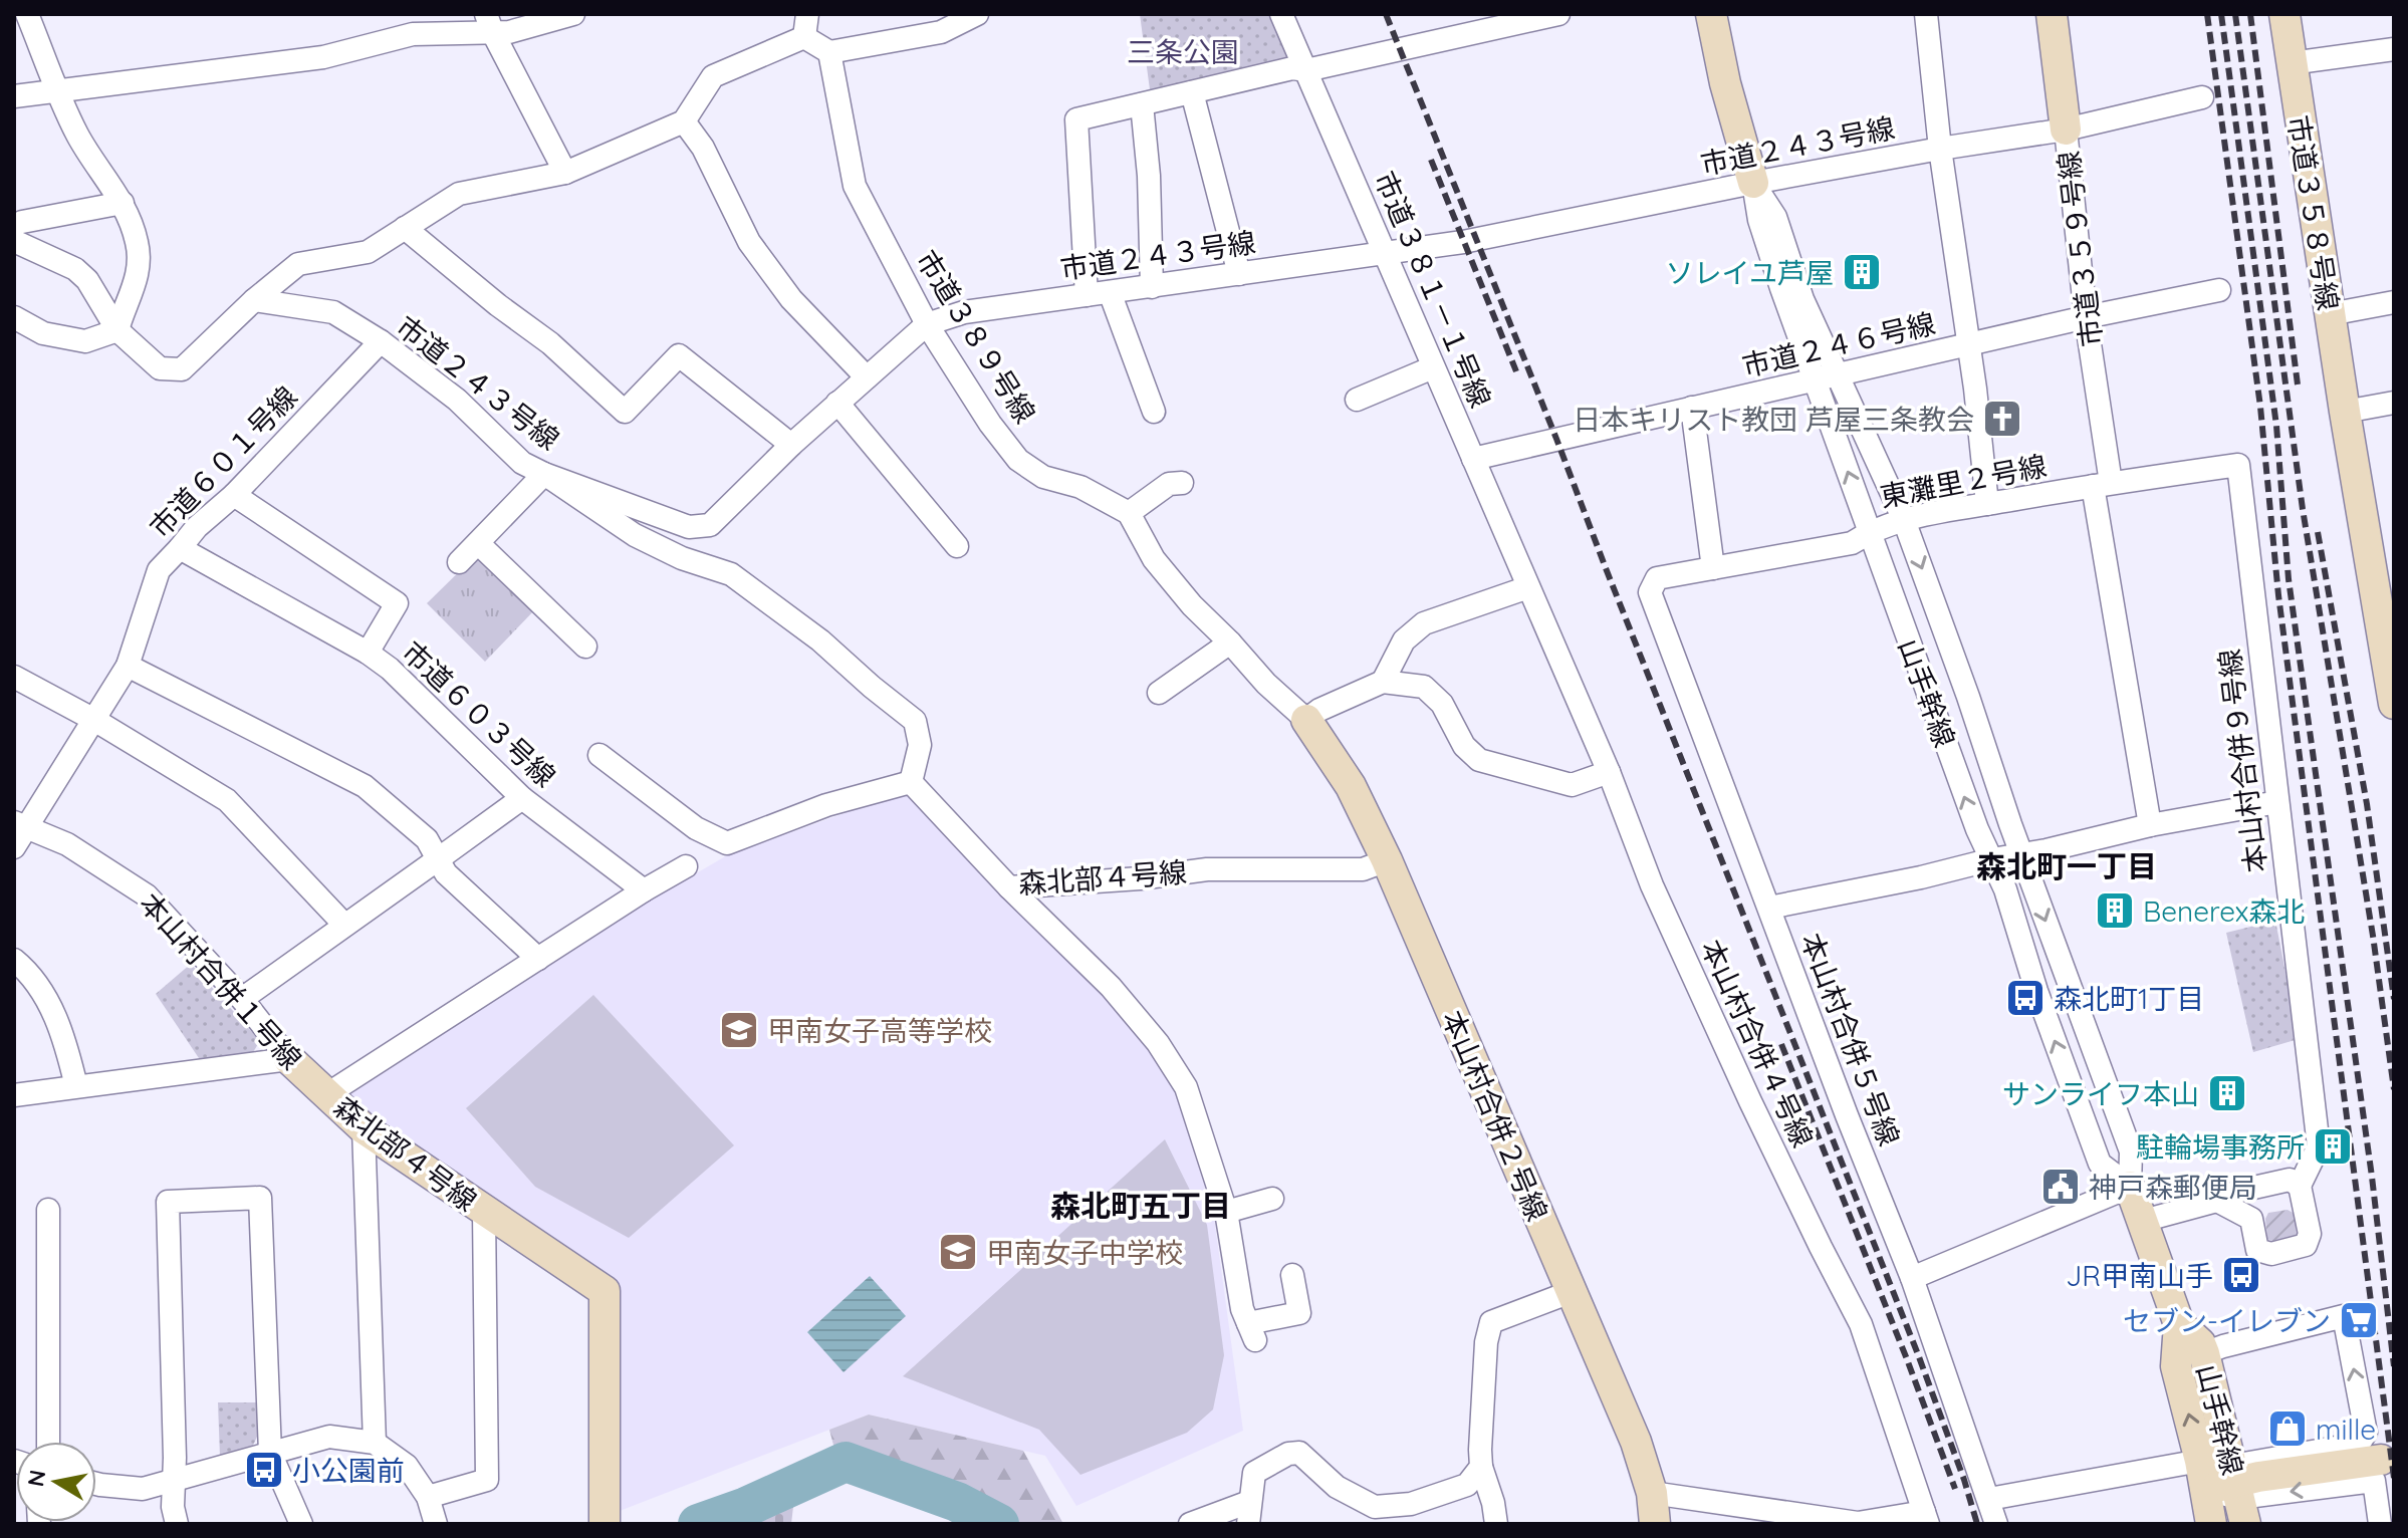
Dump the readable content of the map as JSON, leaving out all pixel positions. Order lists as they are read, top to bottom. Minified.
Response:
{"streets":{"street":["市道２４３号線","市道３５８号線","市道３５９号線","市道３８１－１号線","市道３８９号線","市道２４６号線","市道６０１号線","東灘里２号線","山手幹線","市道６０３号線","本山村合併９号線","森北部４号線","本山村合併１号線","本山村合併５号線","本山村合併４号線","本山村合併２号線"]},"crossings":[["市道２４３号線","市道３５９号線"],["市道２４３号線","市道３８１－１号線"],["市道２４３号線","市道３８９号線"],["市道２４３号線","市道６０１号線"],["市道２４３号線","山手幹線"],["市道３５９号線","市道２４６号線"],["市道３５９号線","東灘里２号線"],["市道３８１－１号線","市道２４６号線"],["市道３８１－１号線","本山村合併４号線"],["市道２４６号線","山手幹線"],["市道６０１号線","市道６０３号線"],["市道６０１号線","本山村合併１号線"],["東灘里２号線","山手幹線"],["東灘里２号線","本山村合併９号線"],["東灘里２号線","本山村合併５号線"],["市道６０３号線","森北部４号線"],["森北部４号線","本山村合併１号線"],["森北部４号線","本山村合併２号線"]],"districts":["森北町一丁目","森北町五丁目"],"parks":["三条公園"],"places":{"building":["ソレイユ芦屋","Benerex森北","サンライフ本山","駐輪場事務所"],"church":["日本キリスト教団 芦屋三条教会"],"bus stop":["森北町1丁目","JR甲南山手","小公園前"],"school or university":["甲南女子高等学校","甲南女子中学校"],"public building":["神戸森郵便局"],"supermarket":["セブン-イレブン"],"shop":["mille"]},"north":"left"}
